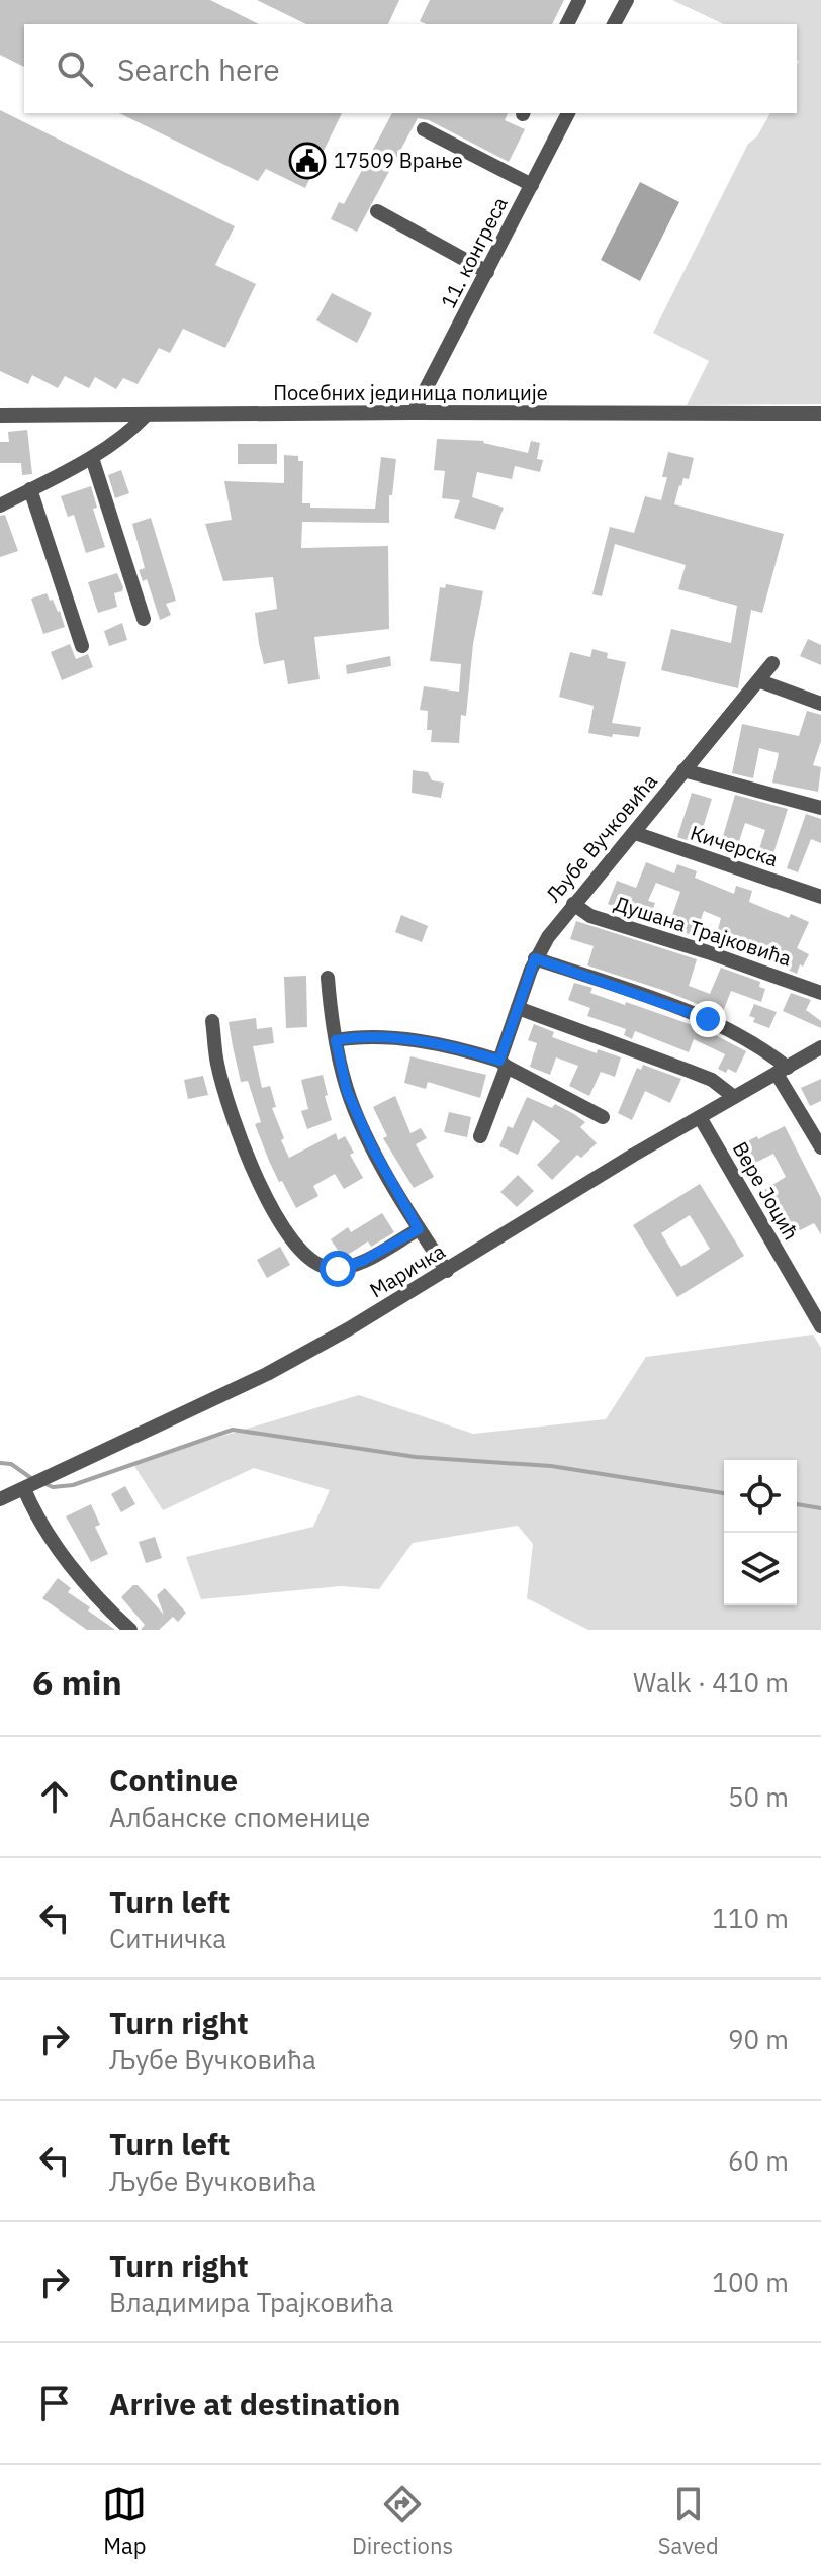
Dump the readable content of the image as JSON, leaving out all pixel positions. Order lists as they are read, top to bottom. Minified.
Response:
{"streets":{"street":["11. конгреса","Посебних јединица полиције","Љубе Вучковића","Кичерска","Душана Трајковића","Вере Јоцић","Маричка"]},"crossings":[["11. конгреса","Посебних јединица полиције"],["Љубе Вучковића","Кичерска"],["Љубе Вучковића","Душана Трајковића"],["Вере Јоцић","Маричка"]],"places":{"public building":["17509 Врање"]},"page":{"search":"Search here","heading":["6 min","Walk · 410 m"],"list":[["Continue","Албанске споменице","50 m"],["Turn left","Ситничка","110 m"],["Turn right","Љубе Вучковића","90 m"],["Turn left","Љубе Вучковића","60 m"],["Turn right","Владимира Трајковића","100 m"],"Arrive at destination"],"nav":["Map","Directions","Saved"]}}
